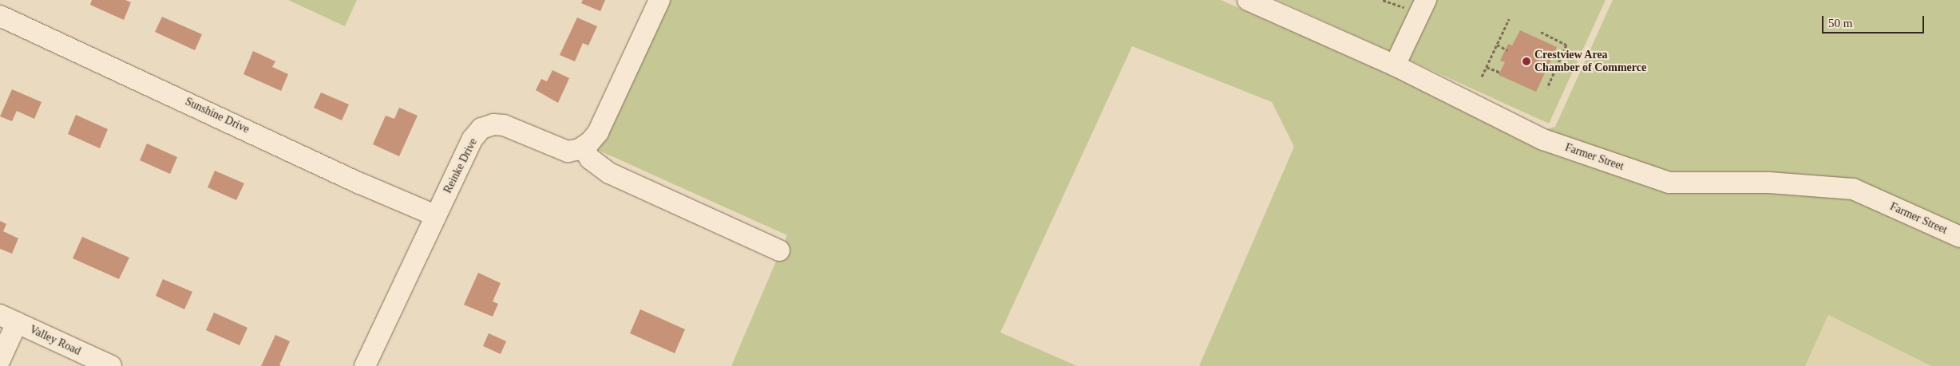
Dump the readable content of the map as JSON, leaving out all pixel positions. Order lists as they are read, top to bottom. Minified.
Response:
{"streets":{"street":["Sunshine Drive","Farmer Street","Reinke Drive","Valley Road"]},"crossings":[["Sunshine Drive","Reinke Drive"]],"places":["Crestview Area Chamber of Commerce"],"scale_bar":"50 m"}
